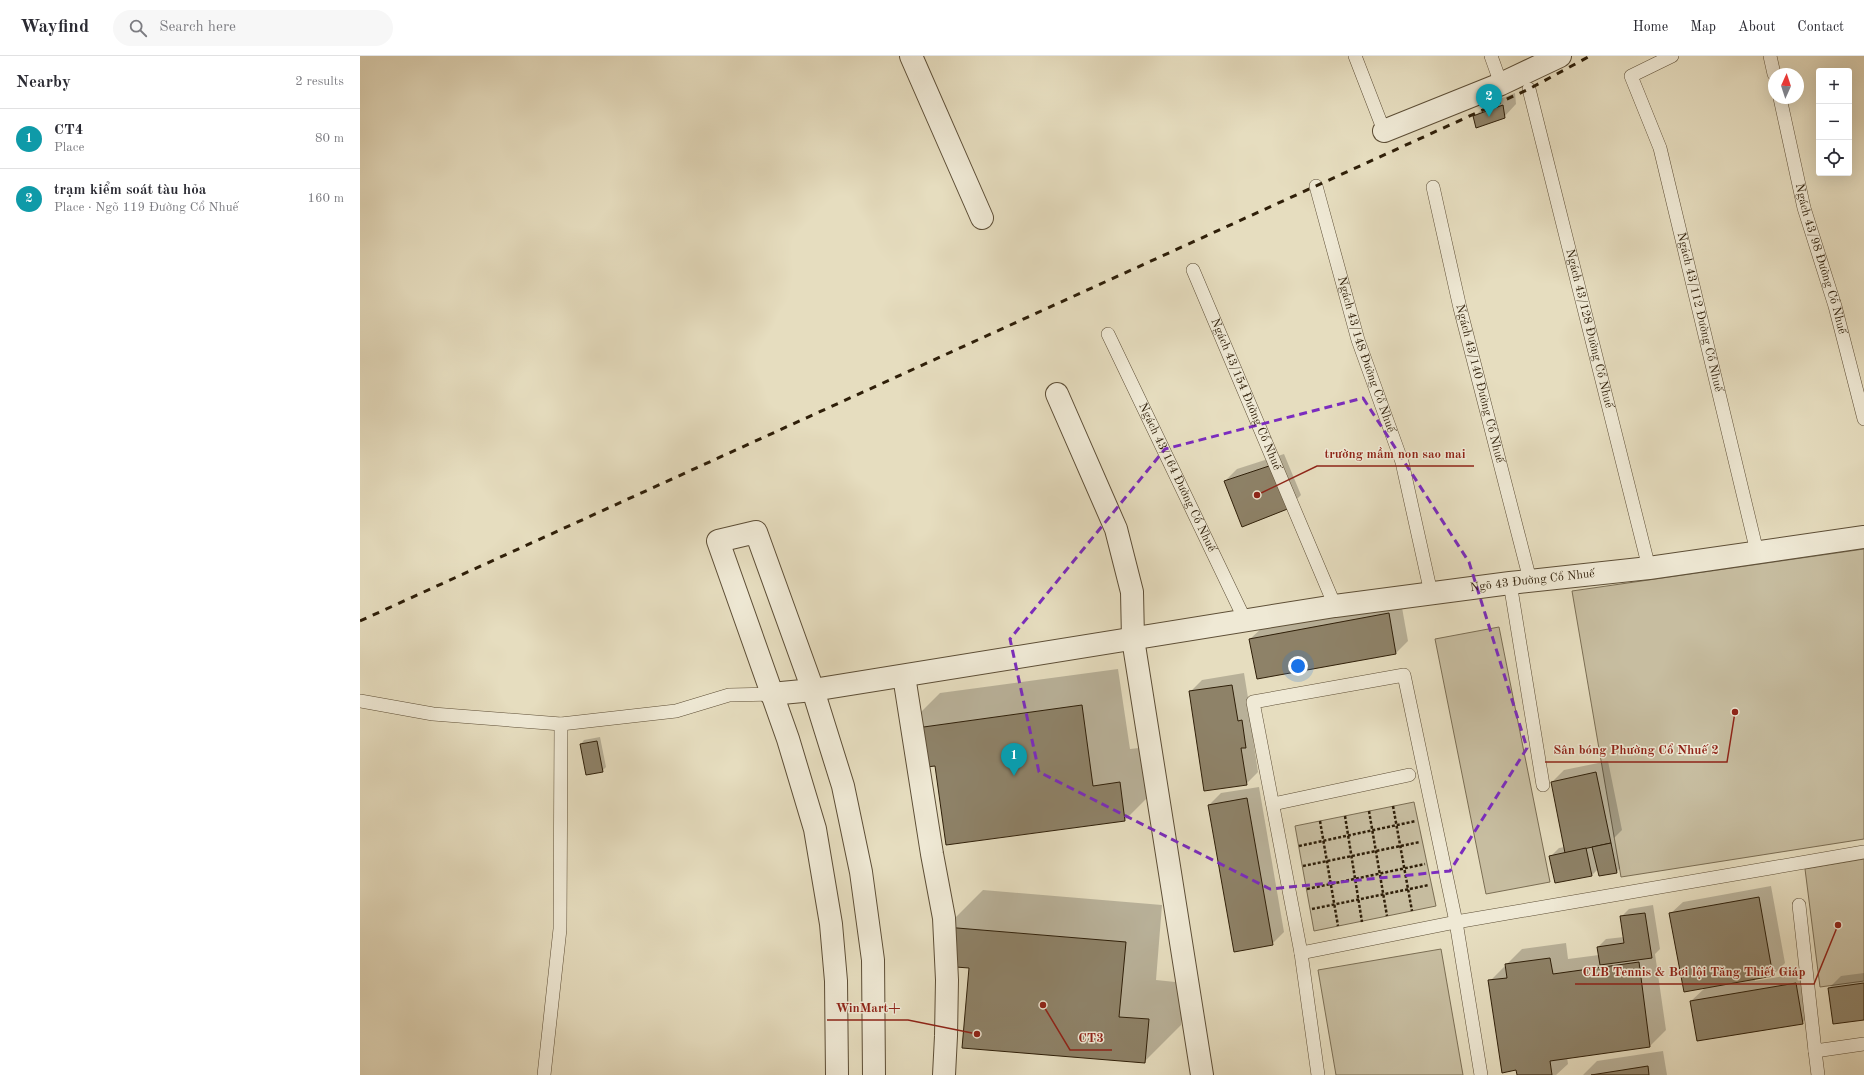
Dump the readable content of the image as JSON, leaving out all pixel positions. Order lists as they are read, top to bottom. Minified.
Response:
{"streets":{"street":["Ngõ 43 Đường Cổ Nhuế"],"lane":["Ngách 43/98 Đường Cổ Nhuế","Ngách 43/112 Đường Cổ Nhuế","Ngách 43/128 Đường Cổ Nhuế","Ngách 43/148 Đường Cổ Nhuế","Ngách 43/140 Đường Cổ Nhuế","Ngách 43/154 Đường Cổ Nhuế","Ngách 43/164 Đường Cổ Nhuế"]},"crossings":[["Ngách 43/112 Đường Cổ Nhuế","Ngõ 43 Đường Cổ Nhuế"],["Ngách 43/128 Đường Cổ Nhuế","Ngõ 43 Đường Cổ Nhuế"],["Ngách 43/148 Đường Cổ Nhuế","Ngõ 43 Đường Cổ Nhuế"],["Ngách 43/140 Đường Cổ Nhuế","Ngõ 43 Đường Cổ Nhuế"],["Ngách 43/154 Đường Cổ Nhuế","Ngõ 43 Đường Cổ Nhuế"],["Ngách 43/164 Đường Cổ Nhuế","Ngõ 43 Đường Cổ Nhuế"]],"places":["trường mầm non sao mai","Sân bóng Phường Cổ Nhuế 2","CLB Tennis & Bơi lội Tăng Thiết Giáp","CT3","WinMart+"],"north":"top","page":{"header":"Wayfind","search":"Search here","nav":["Home","Map","About","Contact"],"heading":["Nearby","2 results"],"map_buttons":["+","−"],"pins":["2","1"],"list":[{"mark":"1","name":"CT4","note":"Place","value":"80 m"},{"mark":"2","name":"trạm kiểm soát tàu hỏa","note":"Place · Ngõ 119 Đường Cổ Nhuế","value":"160 m"}]}}
